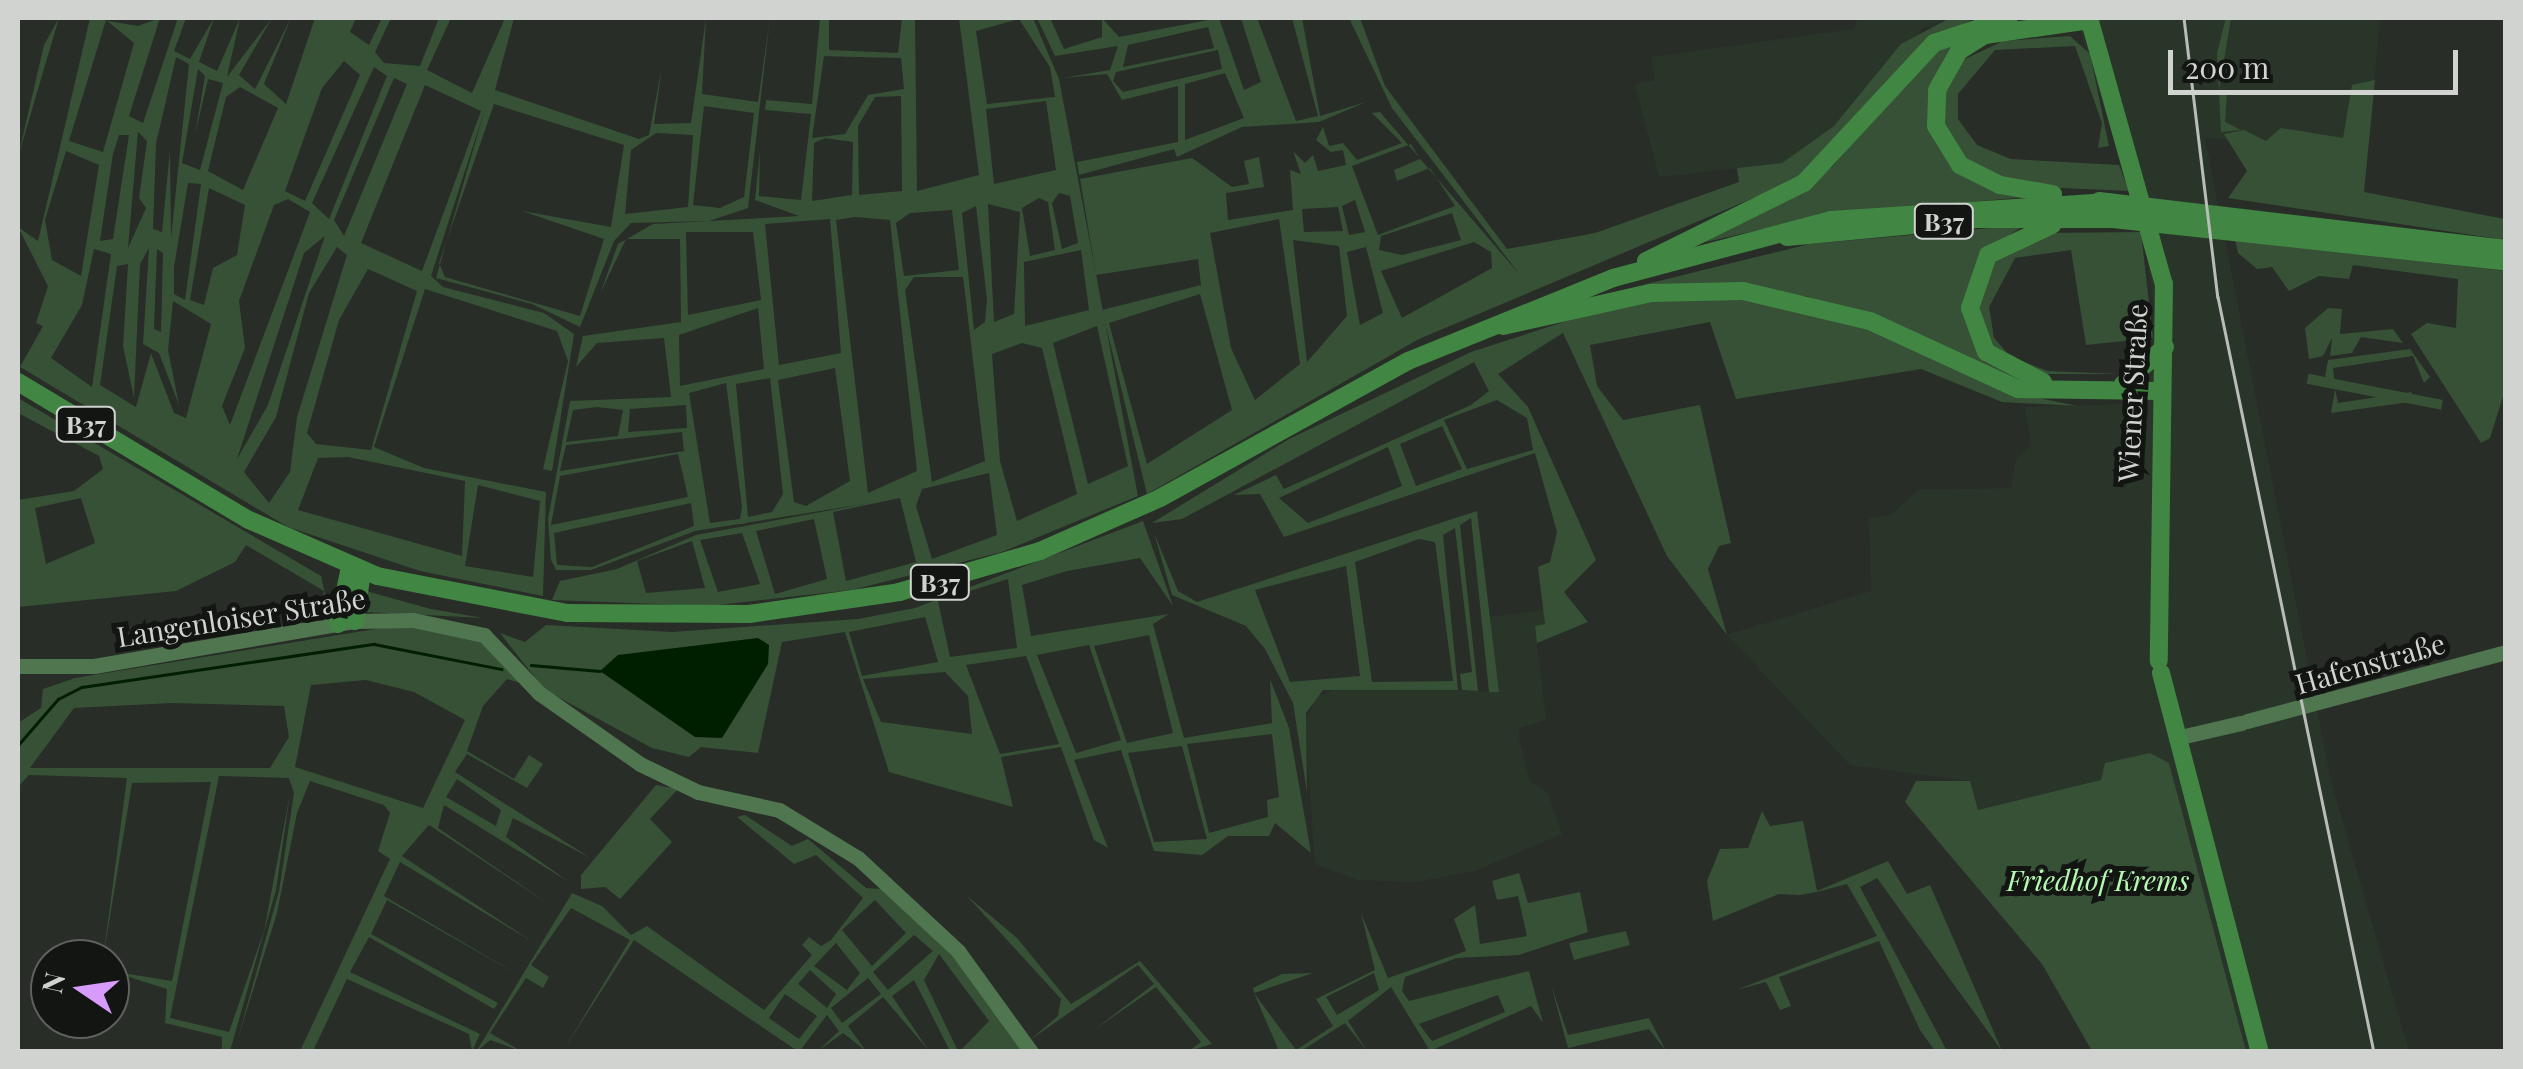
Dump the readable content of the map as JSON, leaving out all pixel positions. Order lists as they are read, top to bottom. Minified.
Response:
{"streets":{"main road":["B37","Wiener Straße"],"street":["Langenloiser Straße","Hafenstraße"]},"crossings":[["Wiener Straße","Hafenstraße"]],"parks":["Friedhof Krems"],"scale_bar":"200 m","north":"left"}
